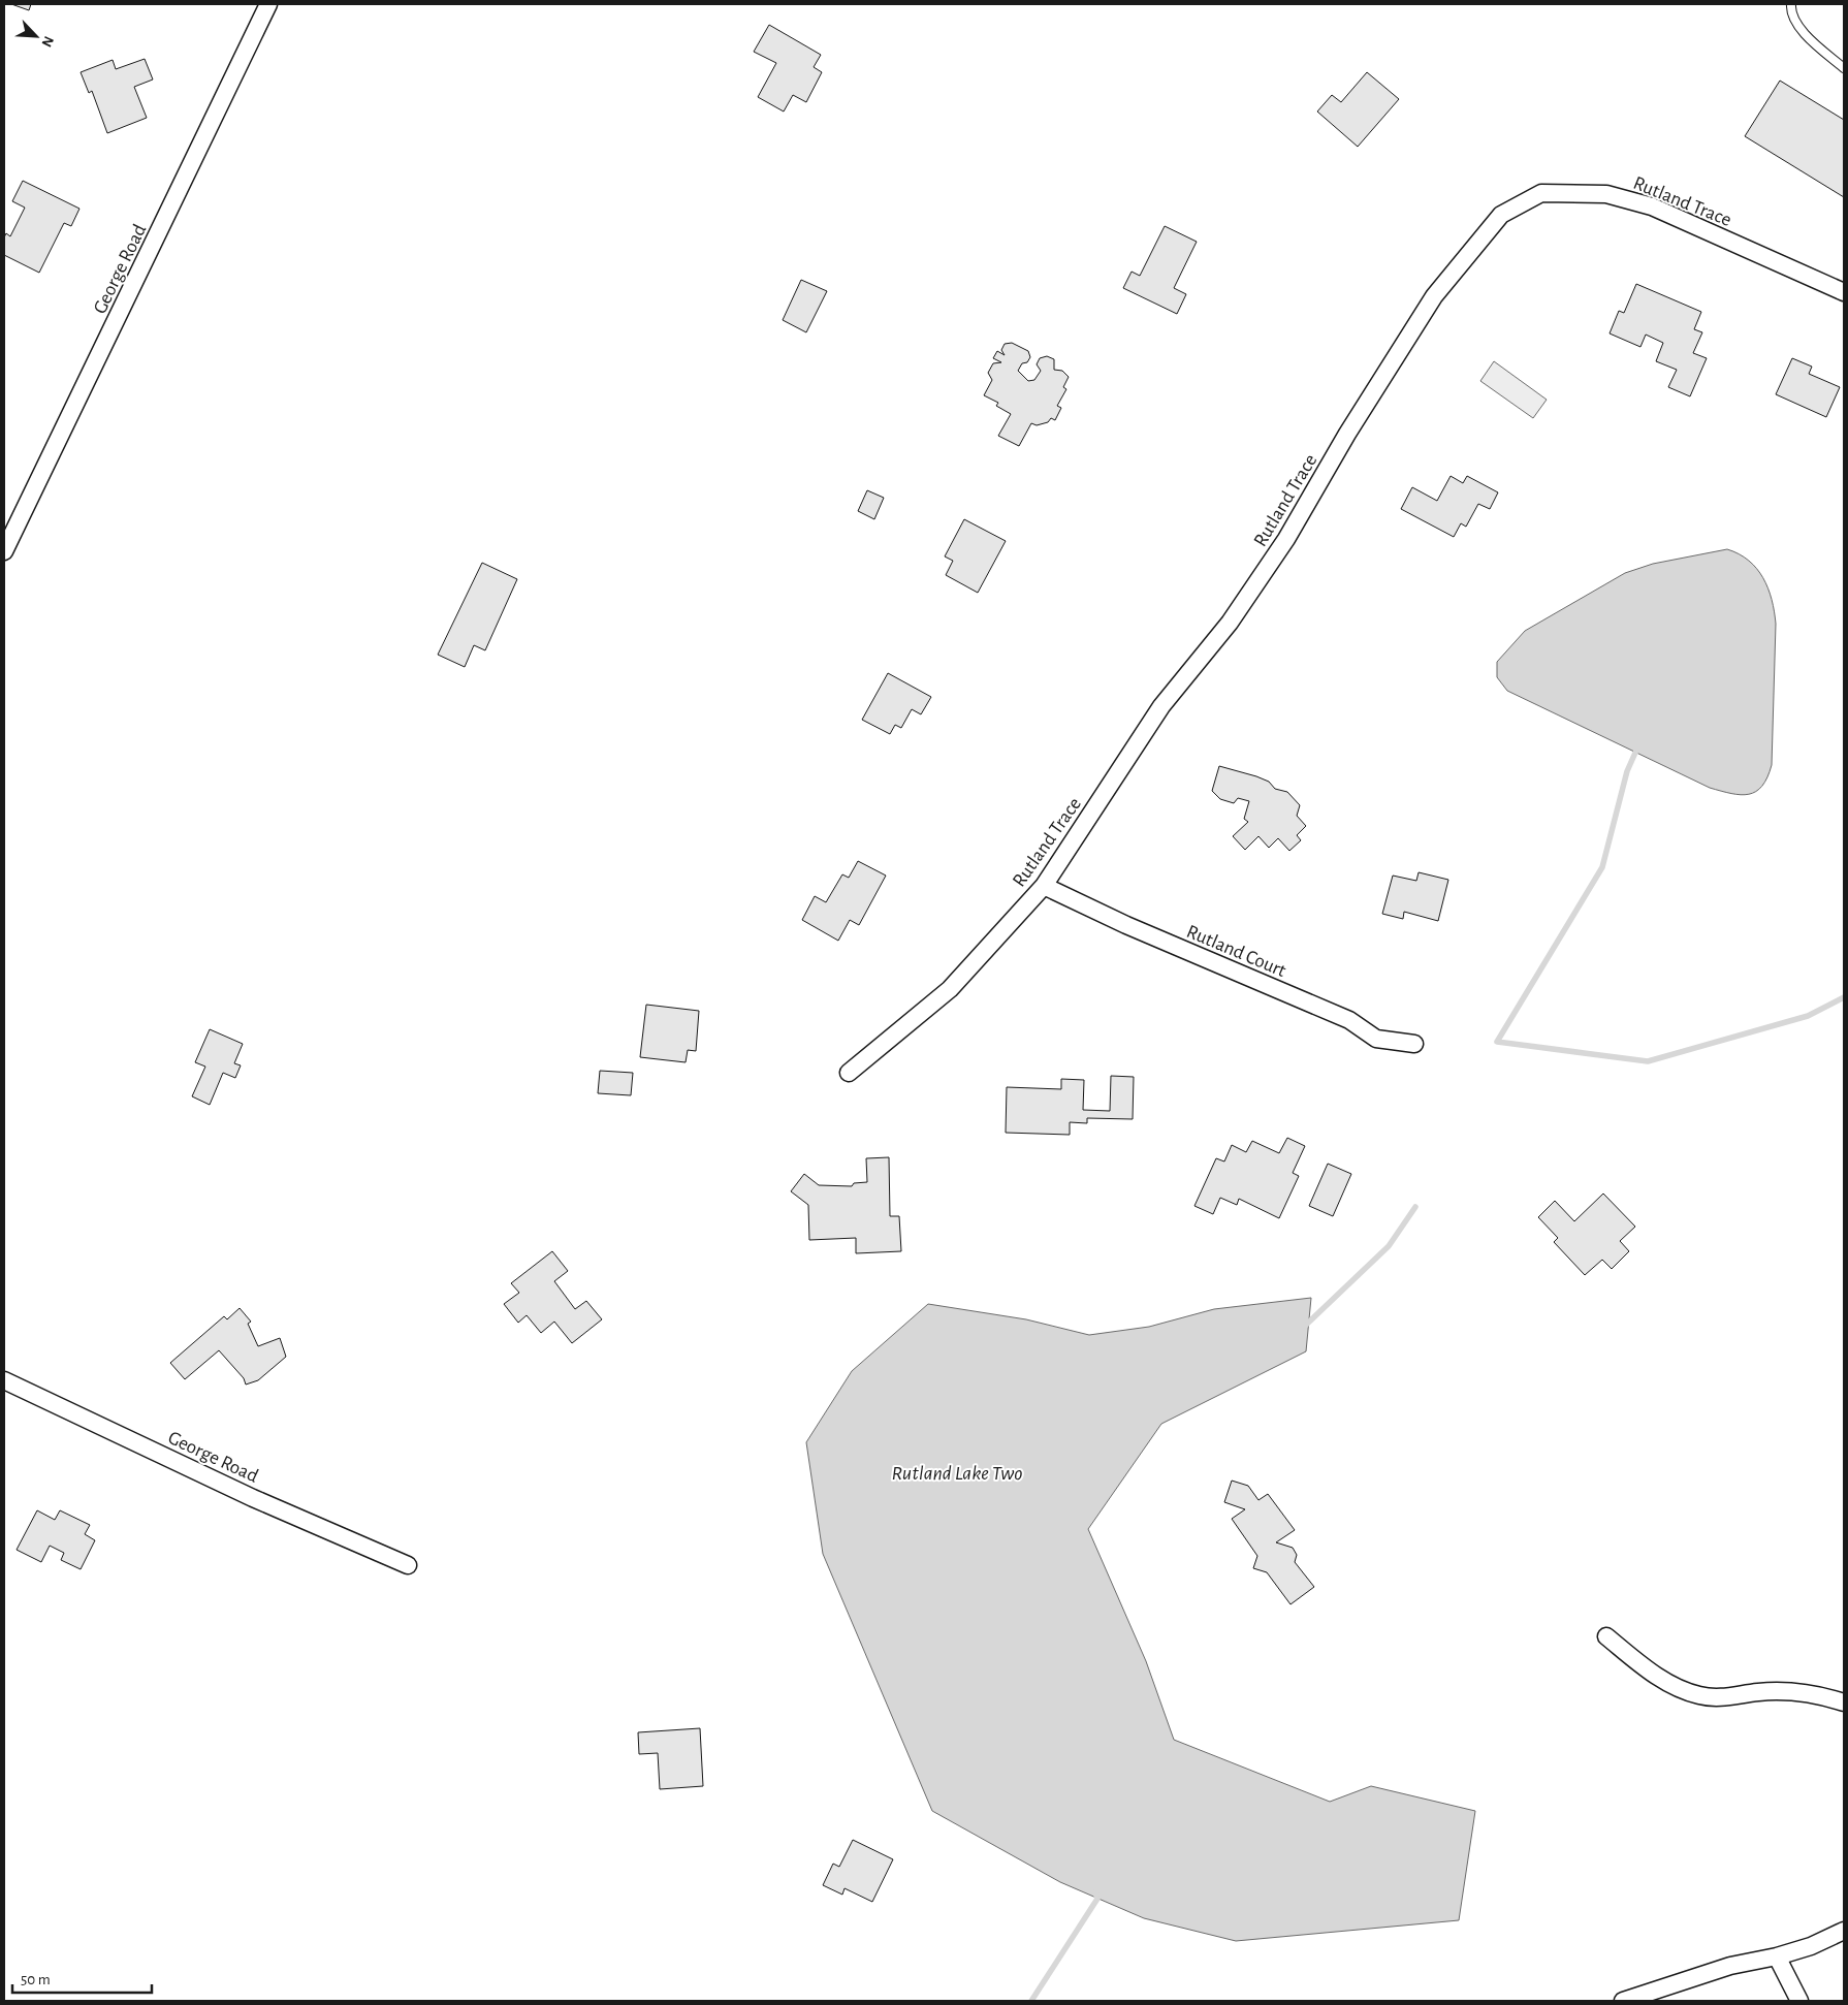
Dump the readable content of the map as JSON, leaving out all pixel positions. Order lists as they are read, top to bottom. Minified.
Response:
{"streets":{"street":["Rutland Trace","George Road","Rutland Court"]},"crossings":[["Rutland Trace","Rutland Court"]],"water":["Rutland Lake Two"],"scale_bar":"50 m","north":"bottom right"}
